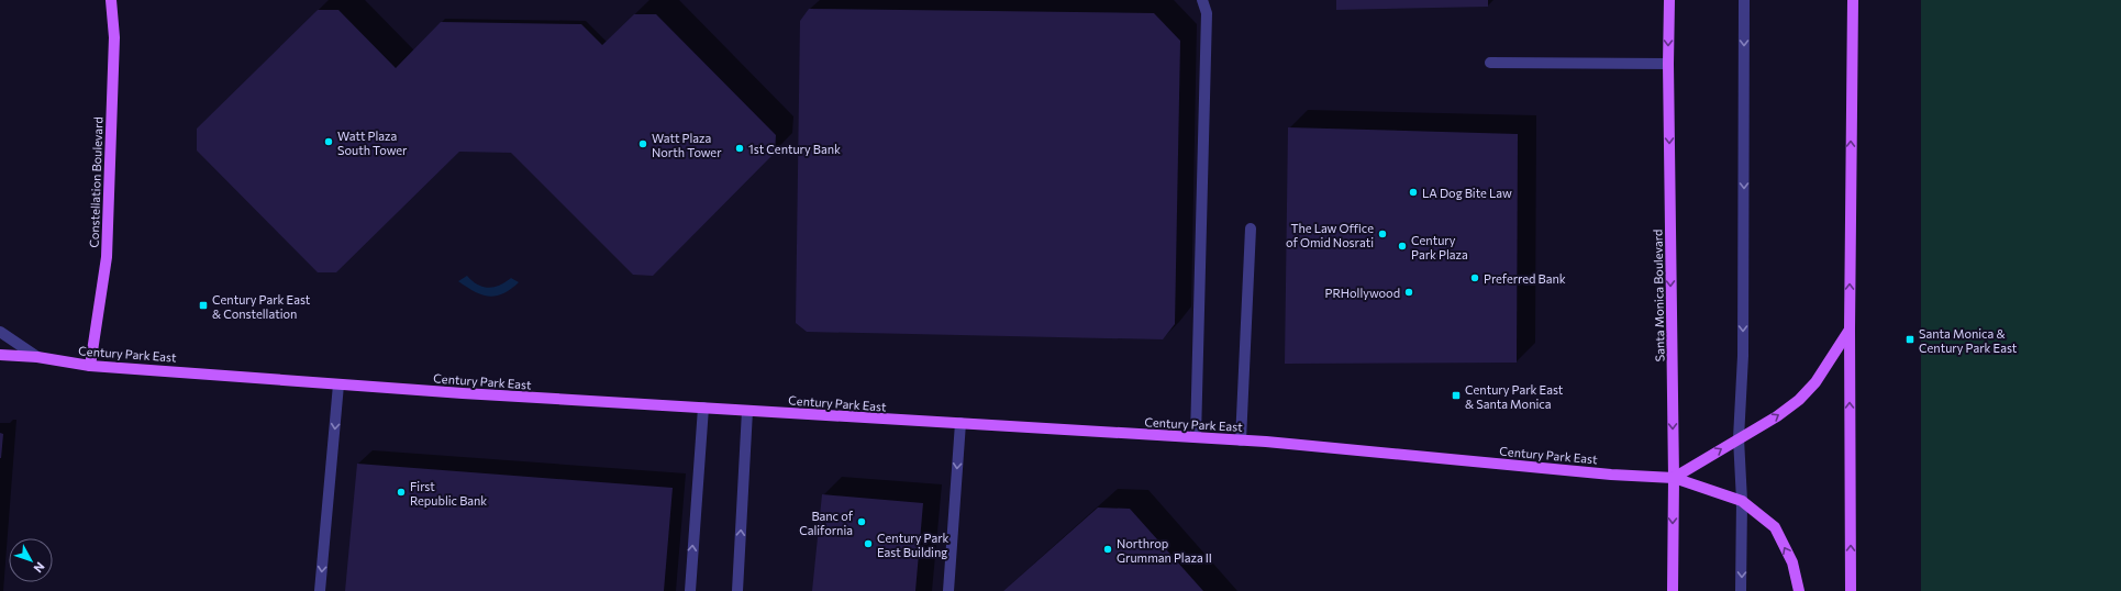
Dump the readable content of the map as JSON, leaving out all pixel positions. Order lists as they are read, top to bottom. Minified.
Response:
{"streets":{"main road":["Constellation Boulevard","Santa Monica Boulevard","Century Park East"]},"crossings":[["Constellation Boulevard","Century Park East"],["Santa Monica Boulevard","Century Park East"]],"one_way":["Santa Monica Boulevard"],"places":{"other":["Watt Plaza South Tower","Watt Plaza North Tower","1st Century Bank","LA Dog Bite Law","The Law Office of Omid Nosrati","Century Park Plaza","Preferred Bank","PRHollywood","First Republic Bank","Banc of California","Century Park East Building","Northrop Grumman Plaza II"],"transit":["Century Park East & Constellation","Santa Monica & Century Park East","Century Park East & Santa Monica"]},"north":"bottom right"}
